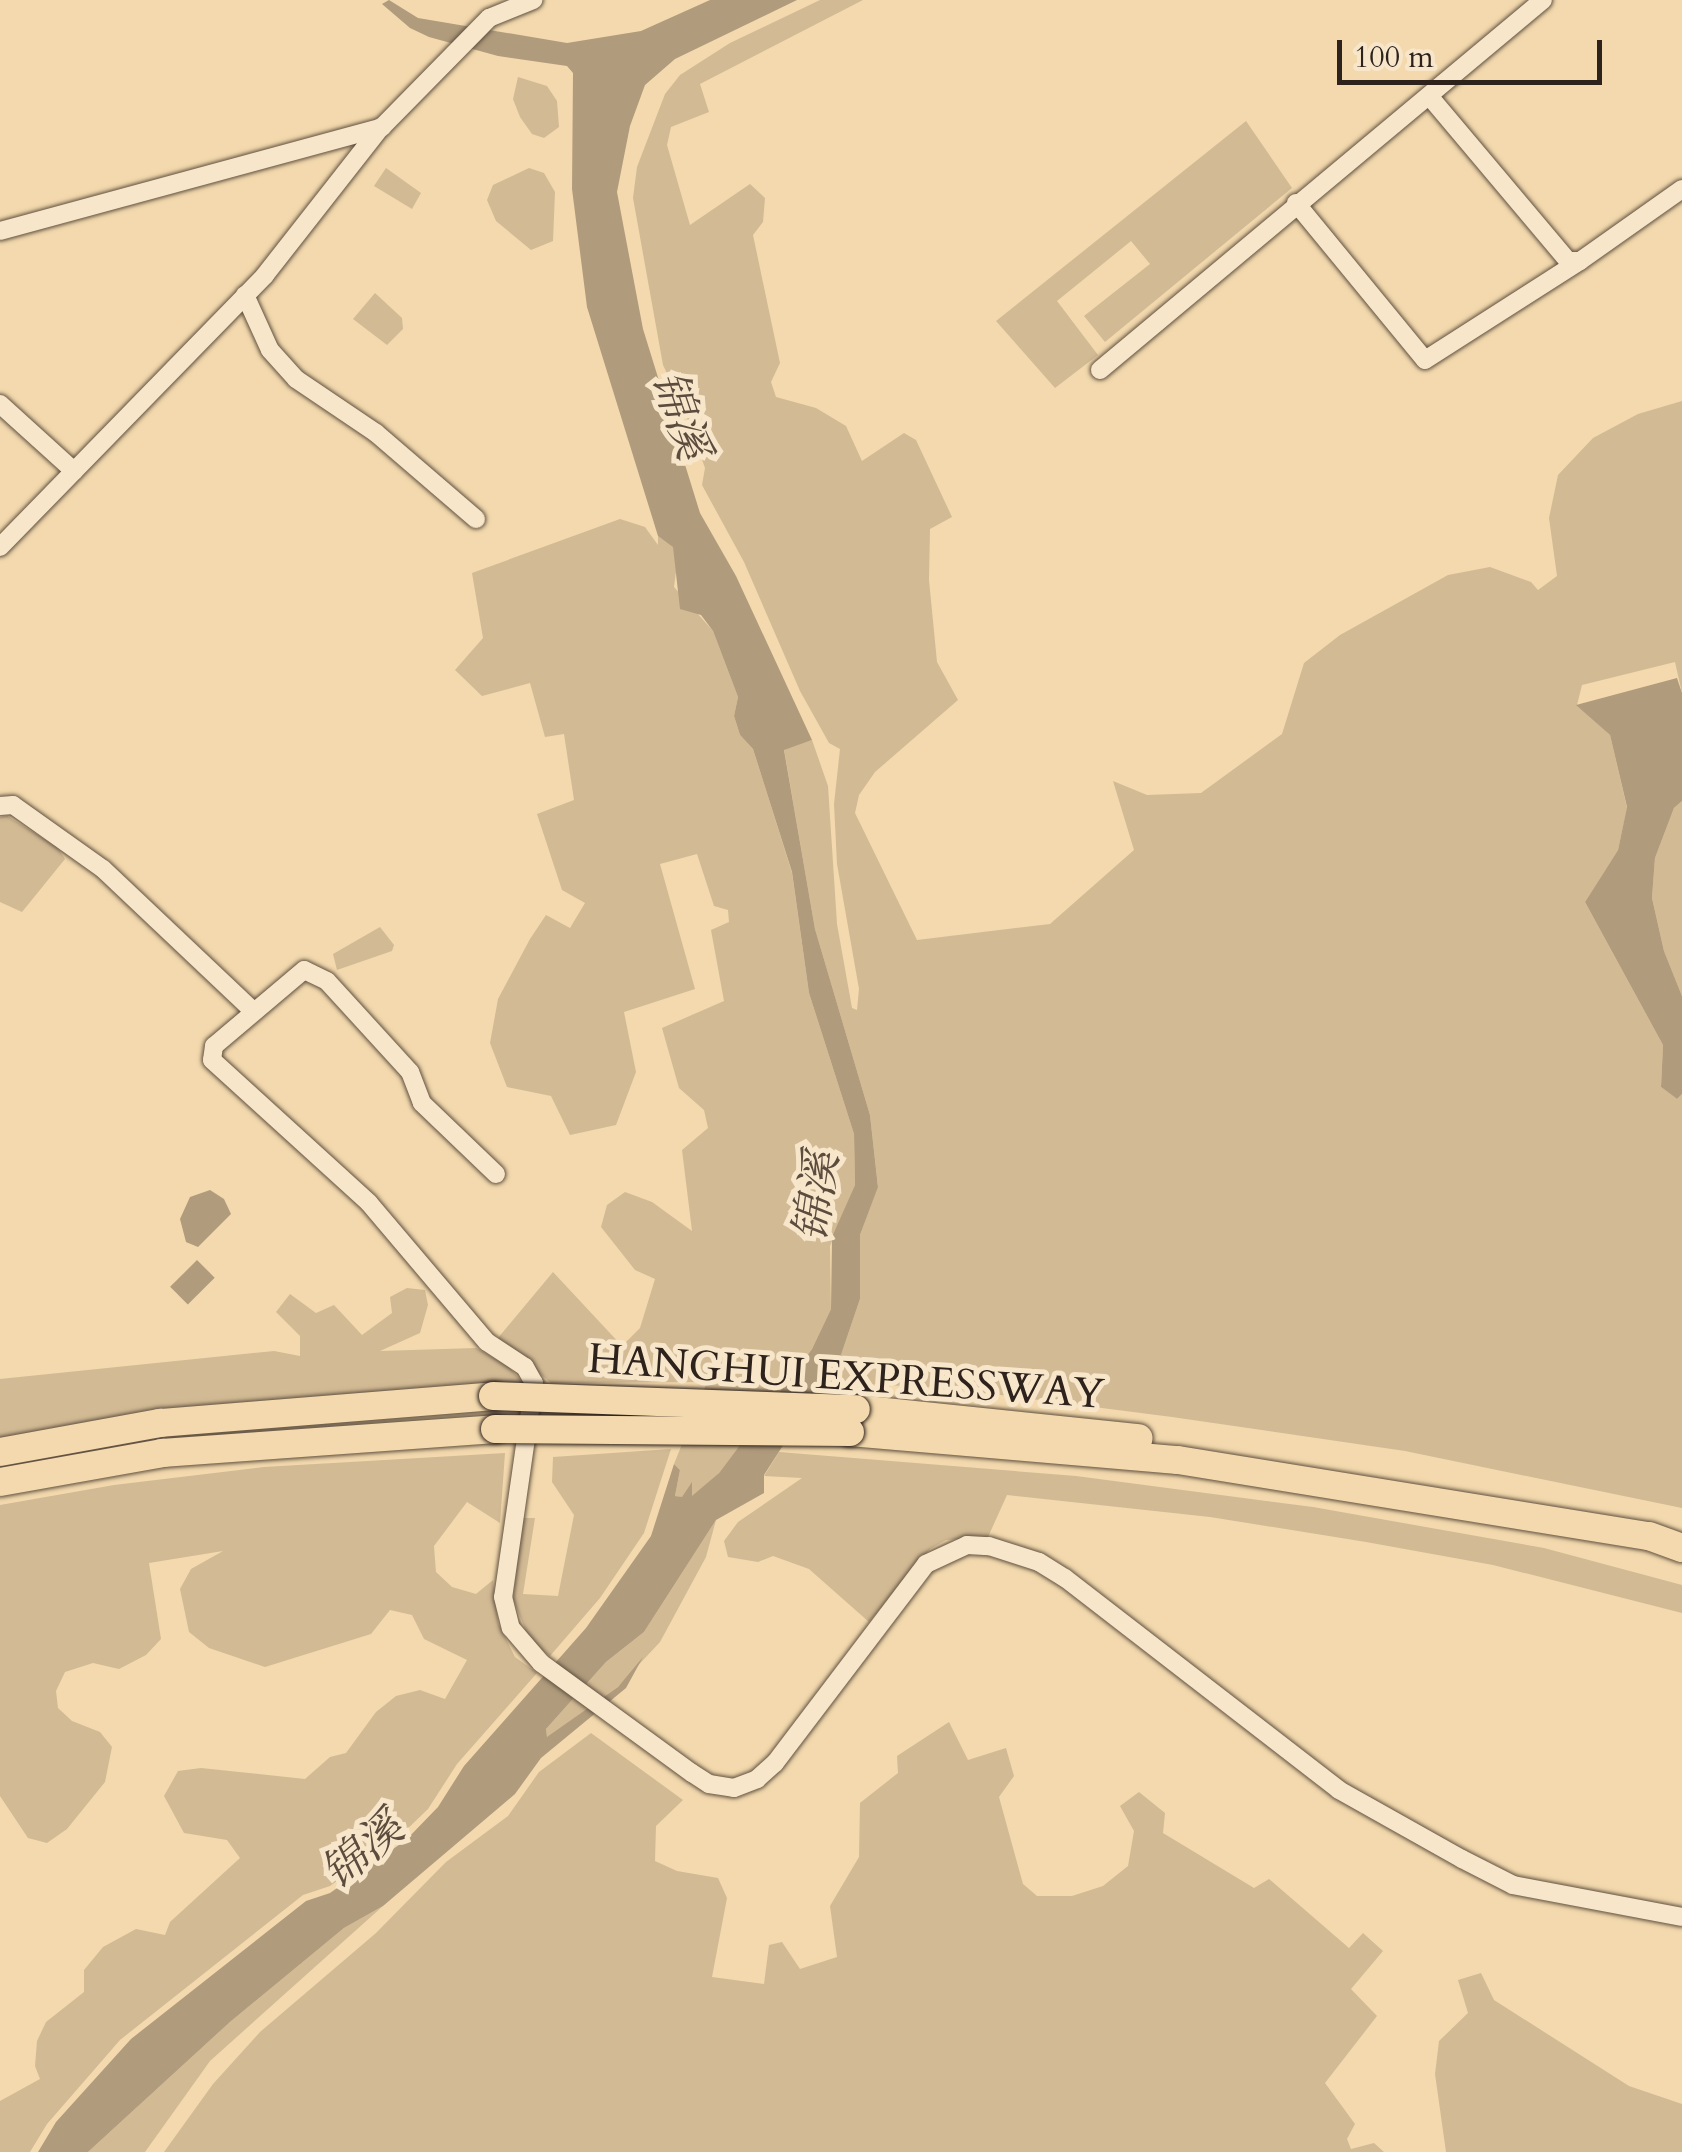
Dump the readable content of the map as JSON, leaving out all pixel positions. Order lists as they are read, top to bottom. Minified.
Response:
{"streets":{"highway":["HANGHUI EXPRESSWAY"]},"water":["锦溪"],"scale_bar":"100 m"}
